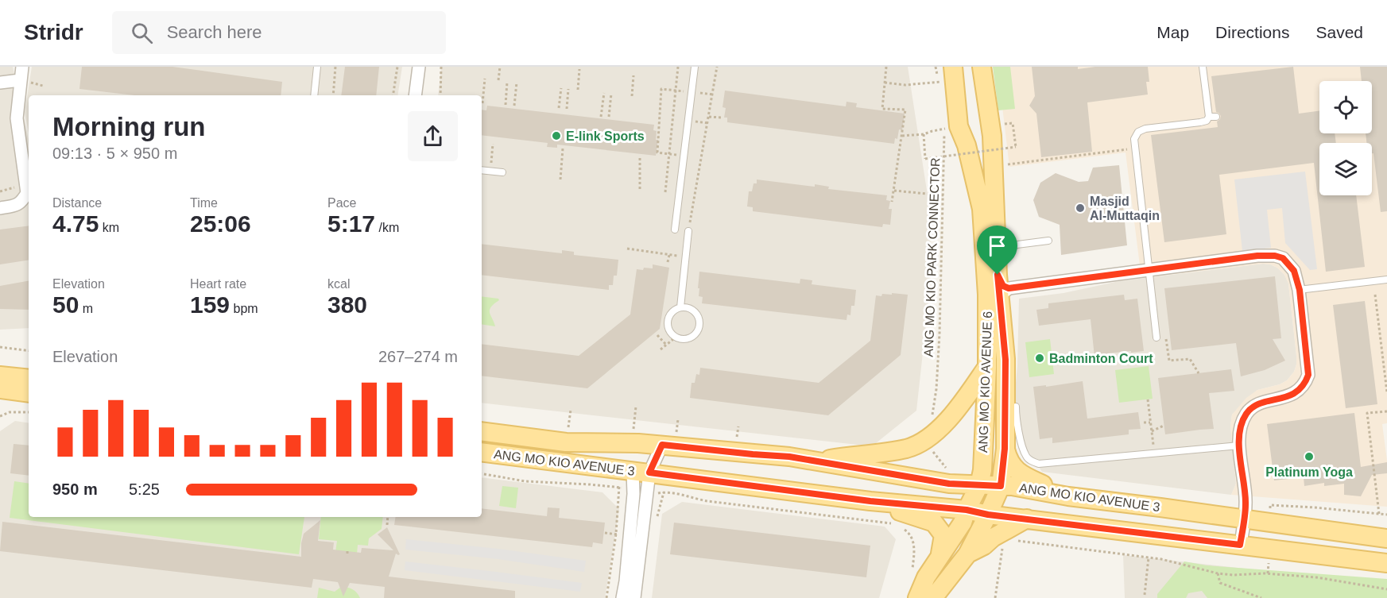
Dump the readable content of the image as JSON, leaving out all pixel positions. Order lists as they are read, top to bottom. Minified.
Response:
{"streets":{"main road":["ANG MO KIO AVENUE 6","ANG MO KIO AVENUE 3"],"path":["ANG MO KIO PARK CONNECTOR"]},"crossings":[["ANG MO KIO AVENUE 6","ANG MO KIO AVENUE 3"]],"places":["E-link Sports","Masjid Al-Muttaqin","Badminton Court","Platinum Yoga"],"page":{"header":"Stridr","search":"Search here","nav":["Map","Directions","Saved"],"heading":["Morning run","09:13 · 5 × 950 m"],"stats":[["Distance","4.75 km"],["Time","25:06"],["Pace","5:17 /km"],["Elevation","50 m"],["Heart rate","159 bpm"],["kcal","380"]],"chart":["Elevation","267–274 m"],"list":[{"name":"950 m","note":"5:25"}]}}
